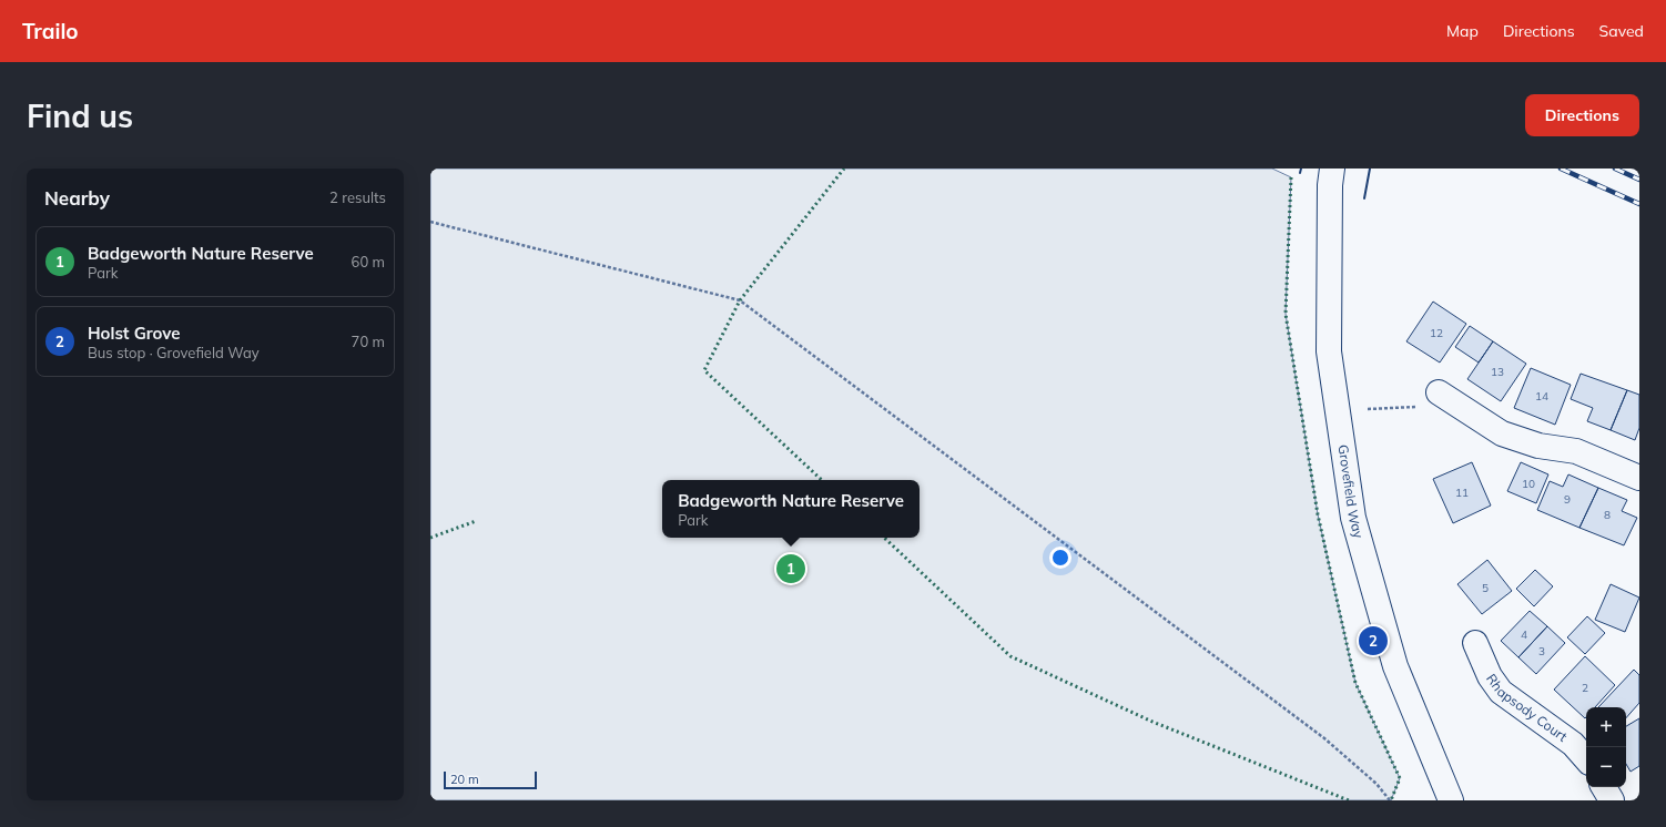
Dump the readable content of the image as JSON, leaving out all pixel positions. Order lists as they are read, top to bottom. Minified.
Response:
{"streets":{"street":["Grovefield Way","Rhapsody Court"]},"house_numbers":["12","13","14","10","11","9","8","5","4","3","2"],"scale_bar":"20 m","page":{"header":"Trailo","nav":["Map","Directions","Saved"],"buttons":"Directions","title":"Find us","heading":["Nearby","2 results"],"list":[{"mark":"1","name":"Badgeworth Nature Reserve","note":"Park","value":"60 m"},{"mark":"2","name":"Holst Grove","note":"Bus stop · Grovefield Way","value":"70 m"}],"popup":["Badgeworth Nature Reserve","Park"],"pins":["1","2"],"map_buttons":["+","−"],"scale":"20 m"}}
